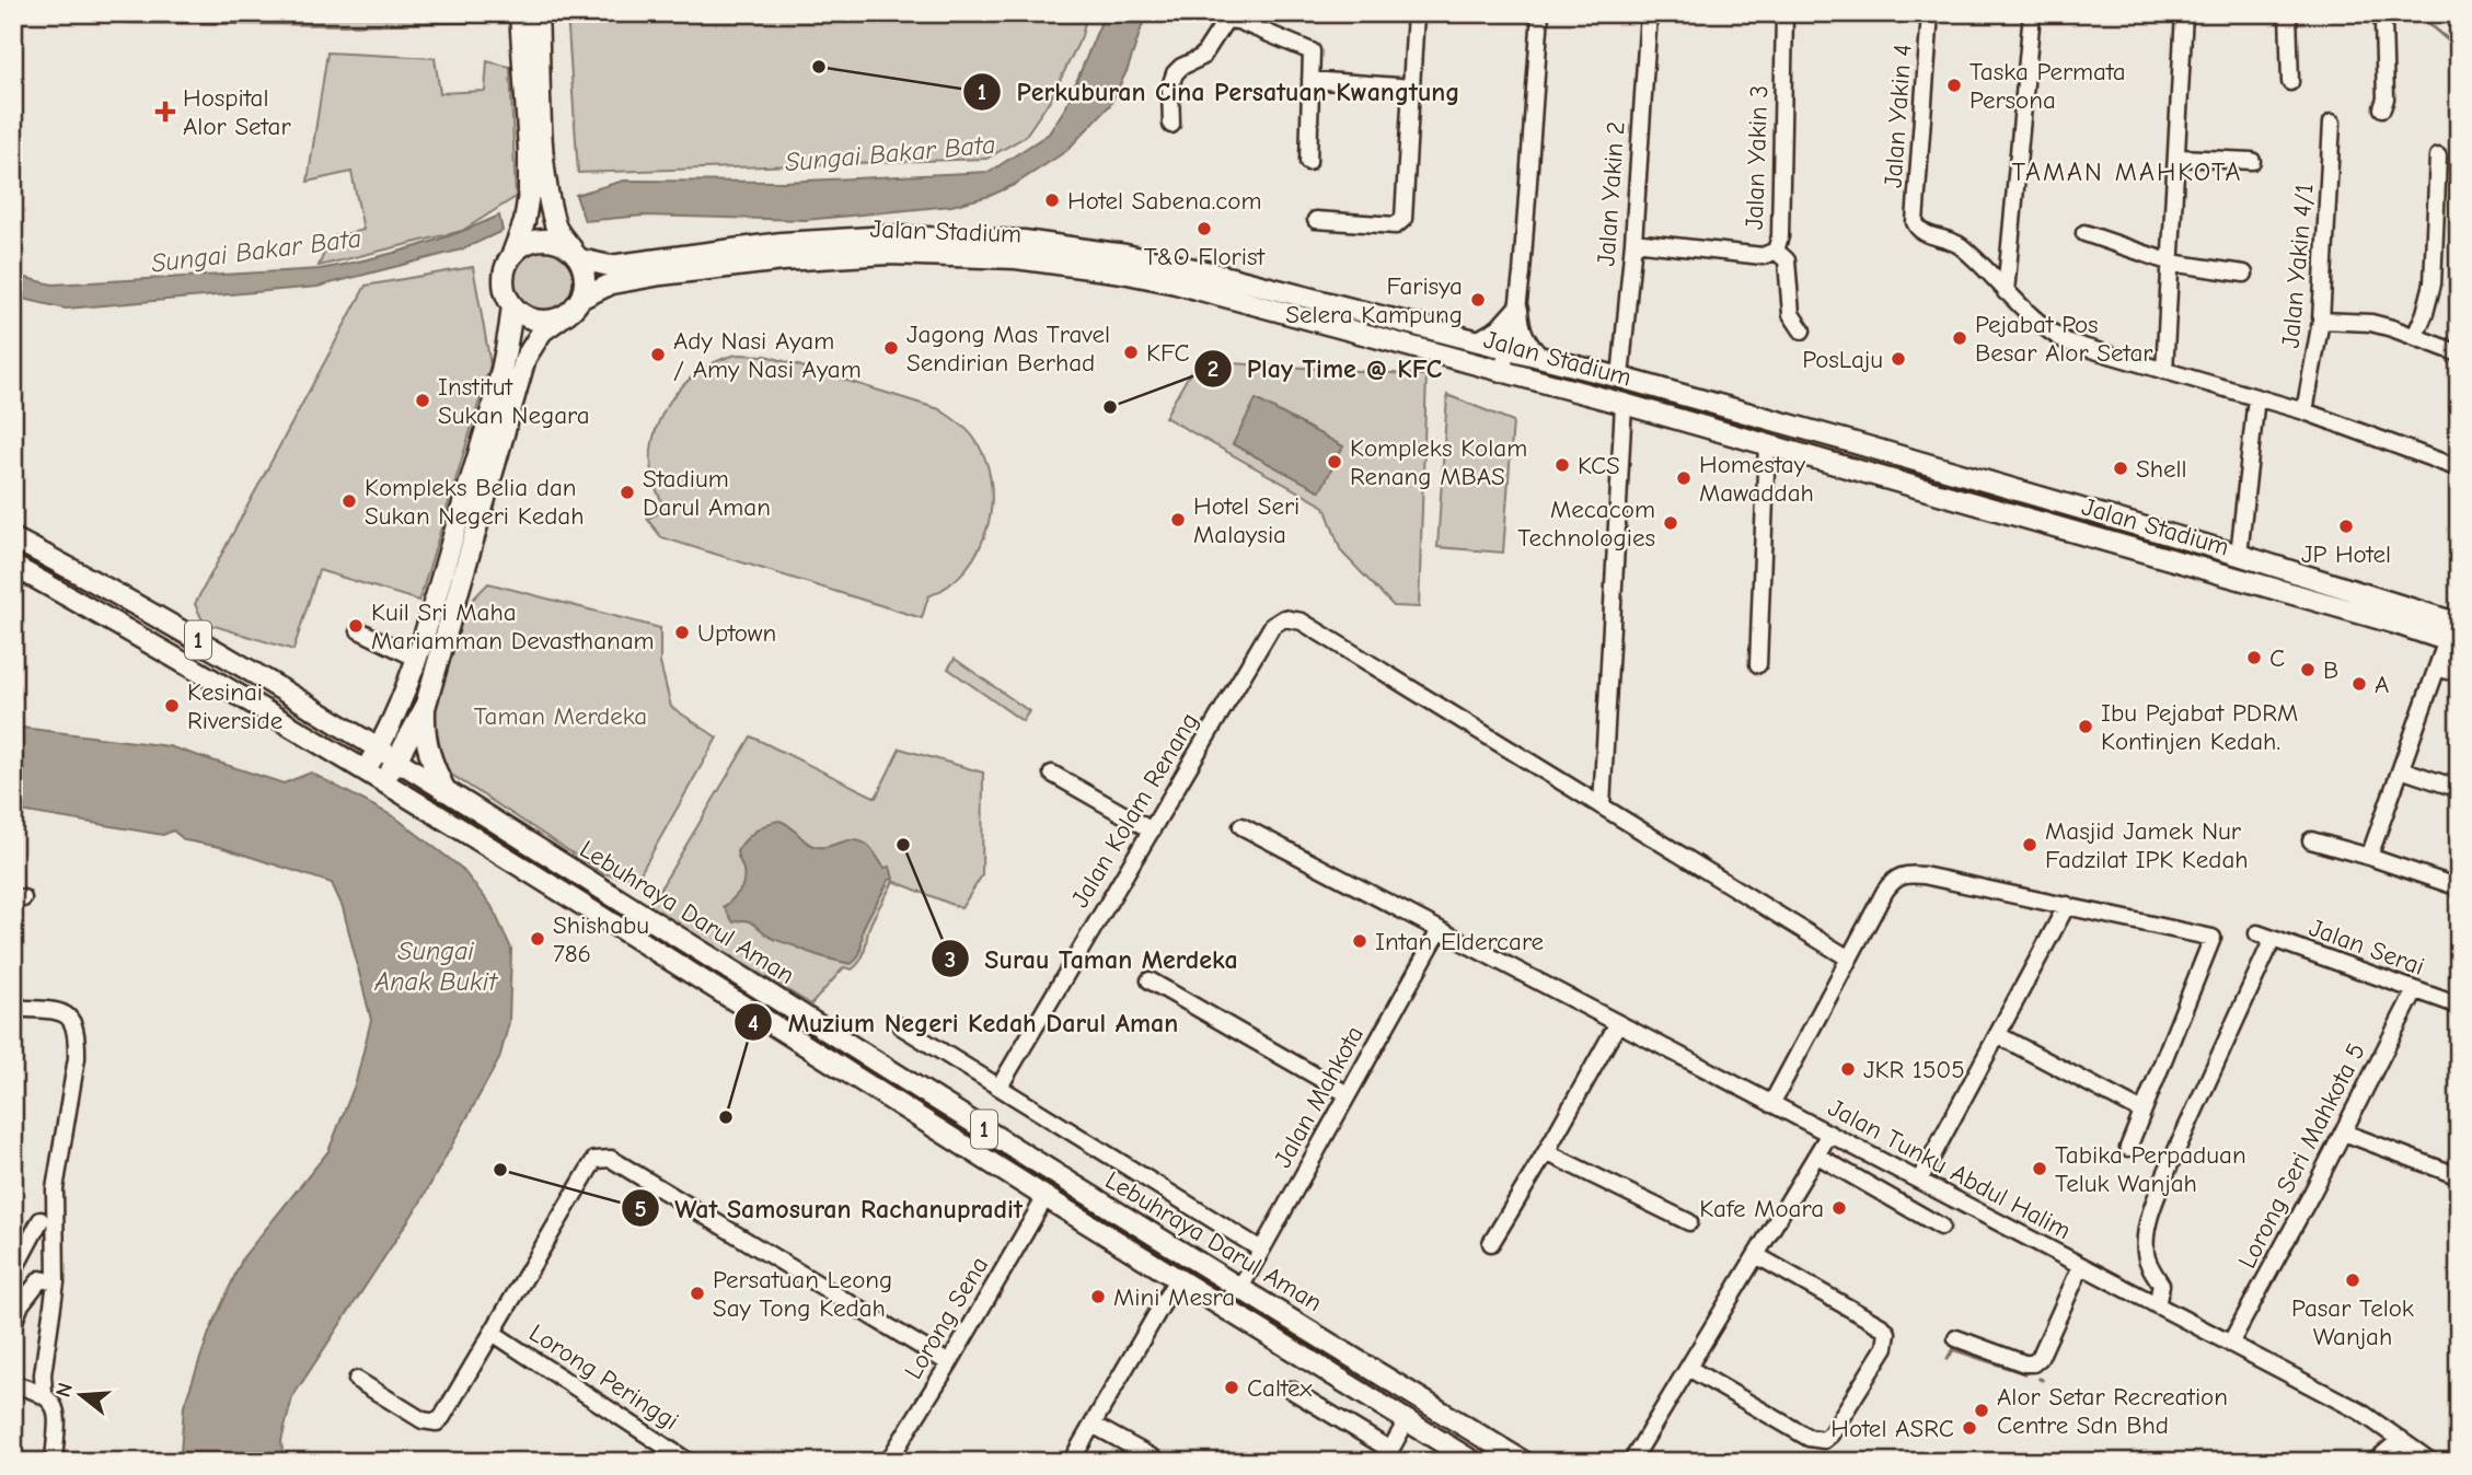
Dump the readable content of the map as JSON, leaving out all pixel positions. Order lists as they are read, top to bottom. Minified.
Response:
{"streets":{"main road":["Jalan Stadium","1","Lebuhraya Darul Aman"],"street":["Jalan Yakin 4","Jalan Yakin 3","Jalan Yakin 2","Jalan Yakin 4/1","Jalan Kolam Renang","Jalan Serai","Jalan Mahkota","Lorong Seri Mahkota 5","Jalan Tunku Abdul Halim","Lorong Sena","Lorong Peringgi"]},"crossings":[["Jalan Yakin 3","Jalan Yakin 2"],["Jalan Yakin 2","Jalan Stadium"],["Lebuhraya Darul Aman","Jalan Mahkota"],["Lebuhraya Darul Aman","Lorong Sena"],["Jalan Serai","Lorong Seri Mahkota 5"],["Jalan Serai","Jalan Tunku Abdul Halim"],["Jalan Mahkota","Jalan Tunku Abdul Halim"],["Lorong Seri Mahkota 5","Jalan Tunku Abdul Halim"]],"districts":["TAMAN MAHKOTA"],"water":["Sungai Bakar Bata","Sungai Anak Bukit"],"parks":["Taman Merdeka"],"places":{"other":["Perkuburan Cina Persatuan Kwangtung","Taska Permata Persona","Hotel Sabena.com","T&O Florist","Farisya Selera Kampung","Pejabat Pos Besar Alor Setar","Jagong Mas Travel Sendirian Berhad","KFC","Ady Nasi Ayam / Amy Nasi Ayam","PosLaju","Institut Sukan Negara","Play Time @ KFC","Kompleks Kolam Renang MBAS","KCS","Shell","Homestay Mawaddah","Stadium Darul Aman","Kompleks Belia dan Sukan Negeri Kedah","Hotel Seri Malaysia","Mecacom Technologies","JP Hotel","Kuil Sri Maha Mariamman Devasthanam","Uptown","C","B","A","Kesinai Riverside","Ibu Pejabat PDRM Kontinjen Kedah.","Surau Taman Merdeka","Masjid Jamek Nur Fadzilat IPK Kedah","Shishabu 786","Intan Eldercare","JKR 1505","Muzium Negeri Kedah Darul Aman","Tabika Perpaduan Teluk Wanjah","Wat Samosuran Rachanupradit","Kafe Moara","Pasar Telok Wanjah","Persatuan Leong Say Tong Kedah","Mini Mesra","Caltex","Alor Setar Recreation Centre Sdn Bhd","Hotel ASRC"],"health":["Hospital Alor Setar"]},"north":"left"}
